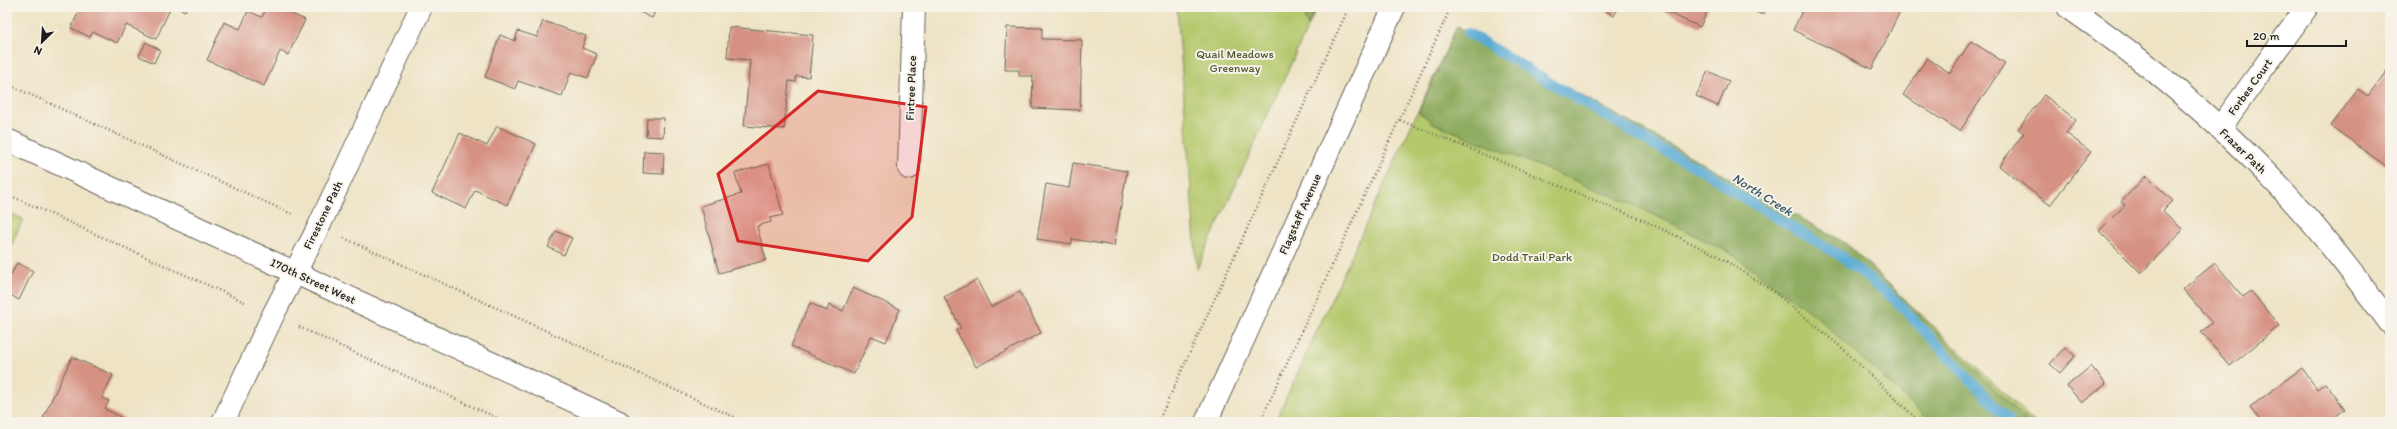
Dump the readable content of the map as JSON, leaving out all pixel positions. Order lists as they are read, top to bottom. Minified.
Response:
{"streets":{"street":["Forbes Court","Firtree Place","Frazer Path","Flagstaff Avenue","Firestone Path","170th Street West"]},"crossings":[["Forbes Court","Frazer Path"],["Firestone Path","170th Street West"]],"water":["North Creek"],"parks":["Quail Meadows Greenway","Dodd Trail Park"],"scale_bar":"20 m","north":"bottom left"}
